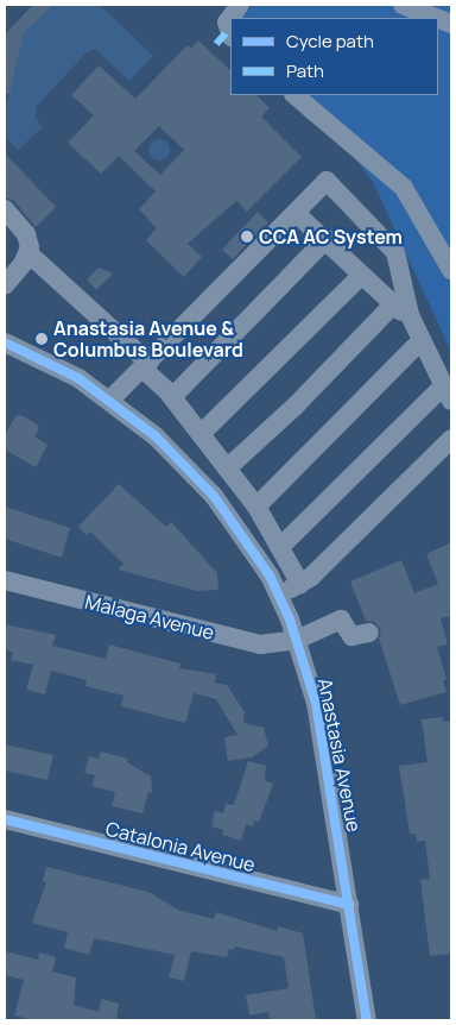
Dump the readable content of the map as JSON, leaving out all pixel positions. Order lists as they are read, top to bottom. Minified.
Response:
{"streets":{"street":["Malaga Avenue","Anastasia Avenue","Catalonia Avenue"]},"crossings":[["Malaga Avenue","Anastasia Avenue"],["Anastasia Avenue","Catalonia Avenue"]],"places":["CCA AC System","Anastasia Avenue & Columbus Boulevard"],"legend":["Cycle path","Path"]}
